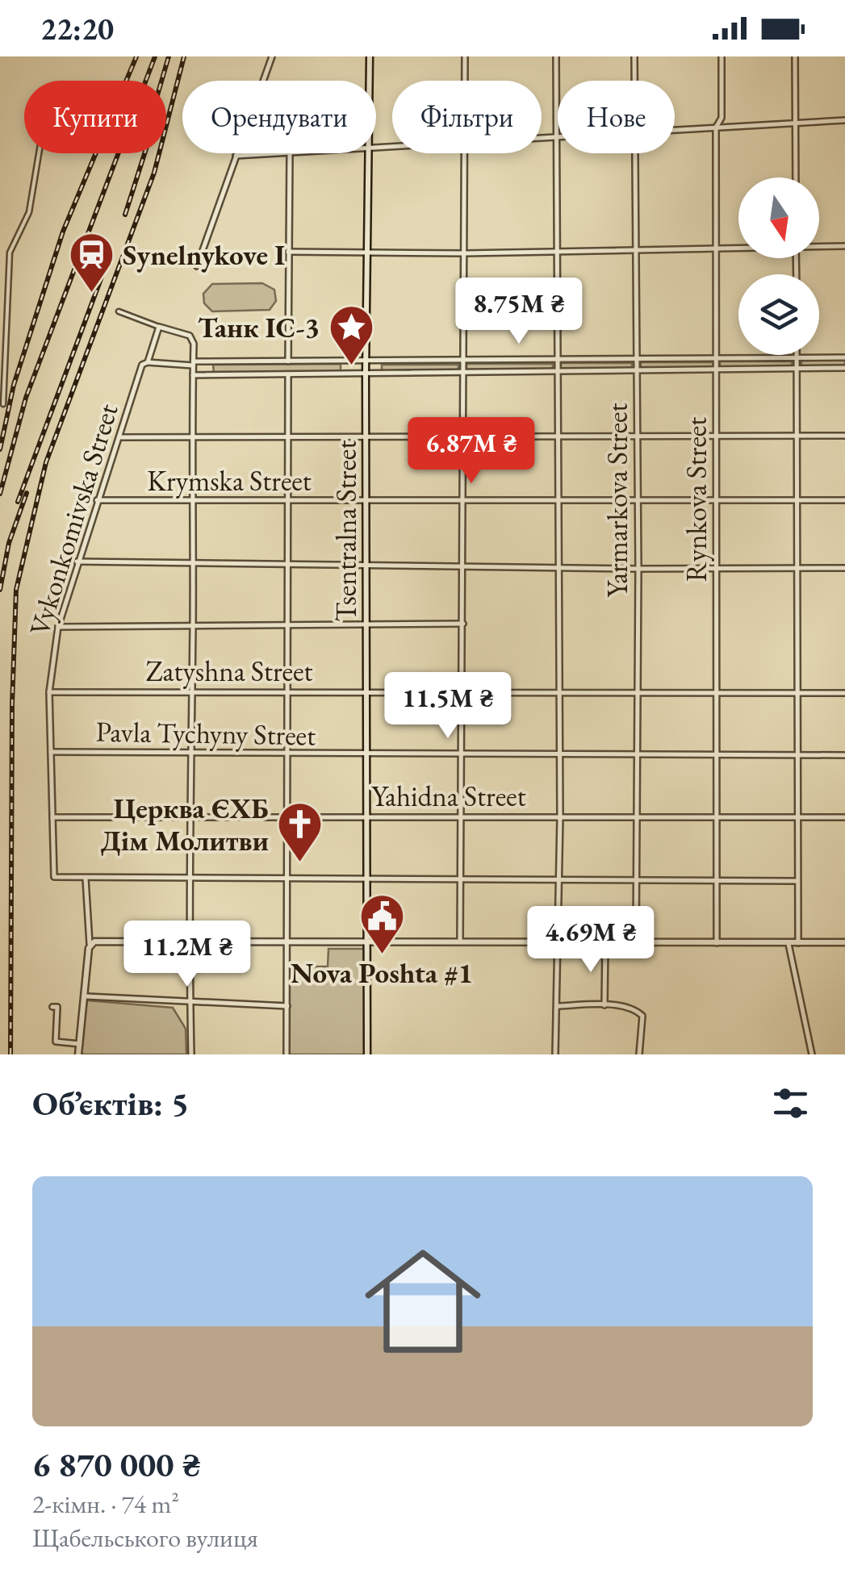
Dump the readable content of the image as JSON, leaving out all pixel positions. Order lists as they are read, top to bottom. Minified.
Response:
{"streets":{"main road":["Tsentralna Street"],"street":["Krymska Street","Rynkova Street","Yarmarkova Street","Vykonkomivska Street","Zatyshna Street","Pavla Tychyny Street","Yahidna Street"]},"crossings":[["Krymska Street","Rynkova Street"],["Krymska Street","Yarmarkova Street"],["Krymska Street","Vykonkomivska Street"],["Krymska Street","Tsentralna Street"],["Rynkova Street","Zatyshna Street"],["Rynkova Street","Pavla Tychyny Street"],["Rynkova Street","Yahidna Street"],["Yarmarkova Street","Zatyshna Street"],["Yarmarkova Street","Pavla Tychyny Street"],["Yarmarkova Street","Yahidna Street"],["Vykonkomivska Street","Zatyshna Street"],["Vykonkomivska Street","Pavla Tychyny Street"],["Vykonkomivska Street","Yahidna Street"],["Tsentralna Street","Zatyshna Street"],["Tsentralna Street","Pavla Tychyny Street"],["Tsentralna Street","Yahidna Street"]],"places":{"station":["Synelnykove I"],"place":["Танк ІС-3"],"church":["Церква ЄХБ Дім Молитви"],"public building":["Nova Poshta #1"]},"north":"bottom","page":{"status":"22:20","chip":["Купити","Орендувати","Фільтри","Нове"],"price":["8.75M ₴","6.87M ₴","11.5M ₴","4.69M ₴","11.2M ₴"],"heading":"Об’єктів: 5","list":[{"name":"6 870 000 ₴","note":"2-кімн. · 74 m² · Щабельського вулиця"}]}}
